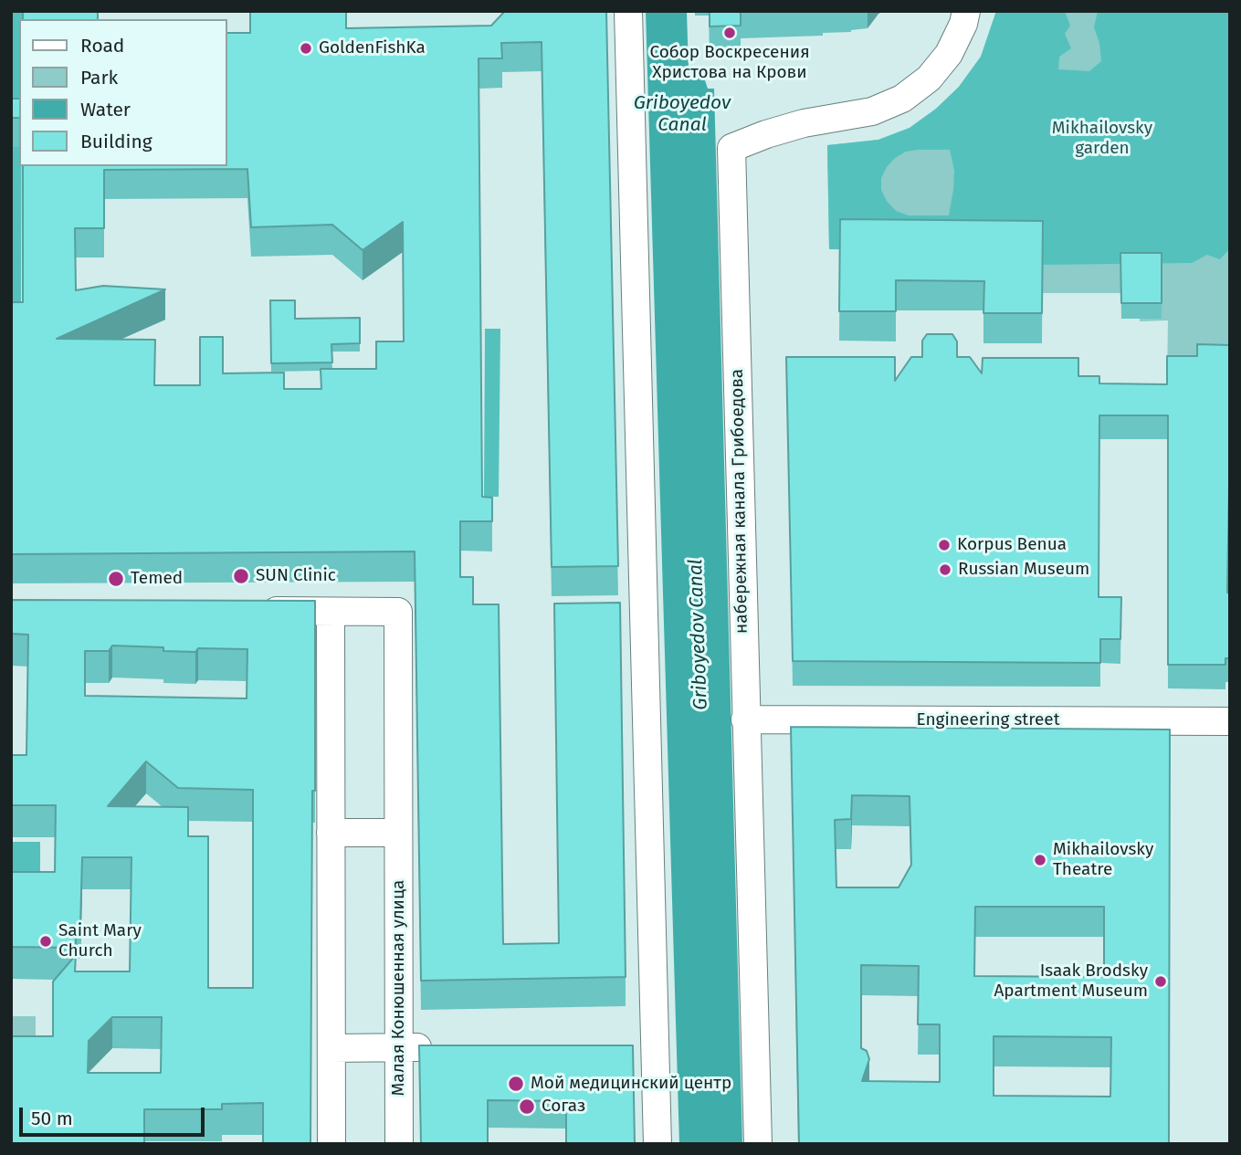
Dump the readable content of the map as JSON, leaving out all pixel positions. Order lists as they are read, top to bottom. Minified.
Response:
{"streets":{"street":["набережная канала Грибоедова","Engineering street","Малая Конюшенная улица"]},"crossings":[["набережная канала Грибоедова","Engineering street"]],"water":["Griboyedov Canal"],"parks":["Mikhailovsky garden"],"places":["Собор Воскресения Христова на Крови","GoldenFishKa","Korpus Benua","Russian Museum","SUN Clinic","Temed","Mikhailovsky Theatre","Saint Mary Church","Isaak Brodsky Apartment Museum","Мой медицинский центр","Согаз"],"legend":["Road","Park","Water","Building"],"scale_bar":"50 m"}
